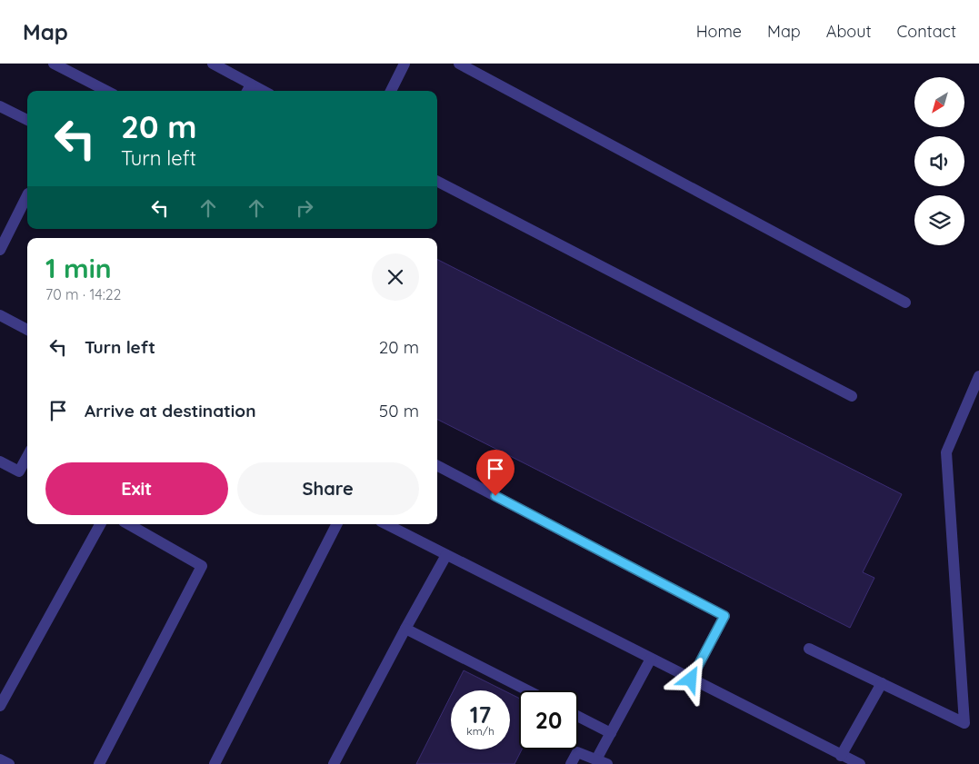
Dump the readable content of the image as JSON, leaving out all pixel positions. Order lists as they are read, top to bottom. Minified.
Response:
{"north":"bottom left","page":{"header":"Map","nav":["Home","Map","About","Contact"],"turn":["20 m","Turn left"],"heading":["1 min","70 m · 14:22"],"list":[{"name":"Turn left","value":"20 m"},{"name":"Arrive at destination","value":"50 m"}],"buttons":["Exit","Share"],"speed":"17 km/h","limit":"20"}}
